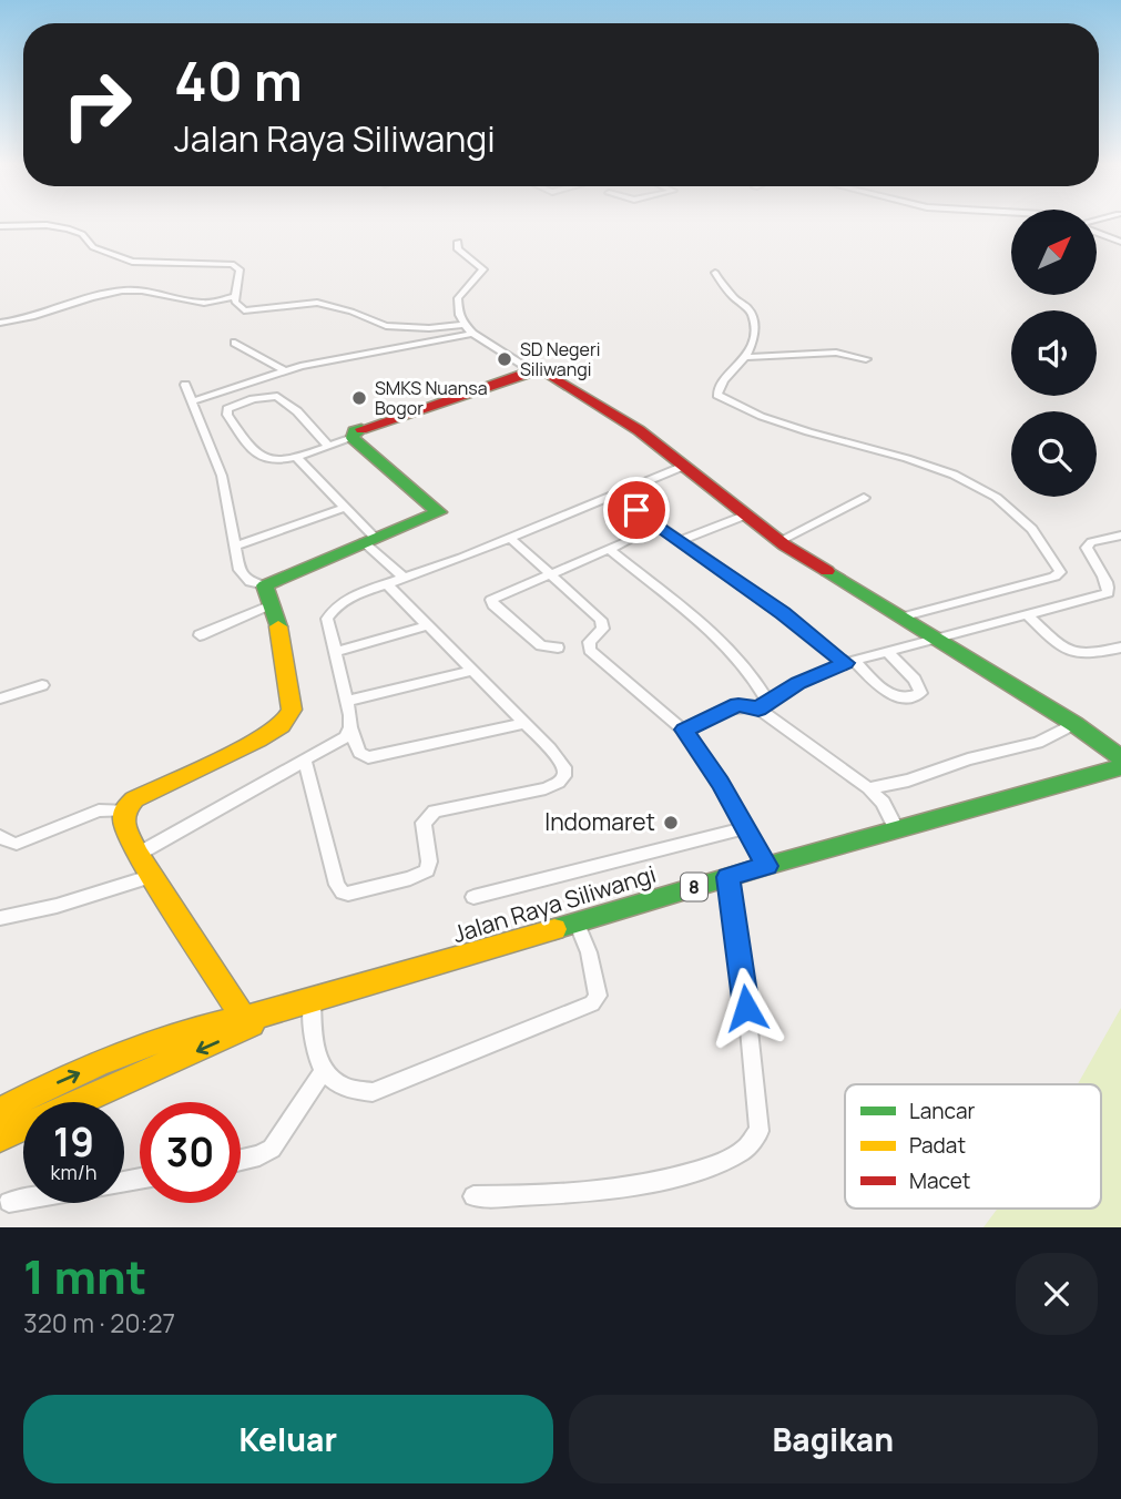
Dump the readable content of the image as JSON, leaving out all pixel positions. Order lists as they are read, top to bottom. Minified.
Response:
{"streets":{"main road":["8","Jalan Raya Siliwangi"]},"places":["SD Negeri Siliwangi","SMKS Nuansa Bogor","Indomaret"],"legend":["Lancar","Padat","Macet"],"north":"top right","page":{"turn":["40 m","Jalan Raya Siliwangi"],"speed":"19 km/h","limit":"30","heading":["1 mnt","320 m · 20:27"],"buttons":["Keluar","Bagikan"]}}
